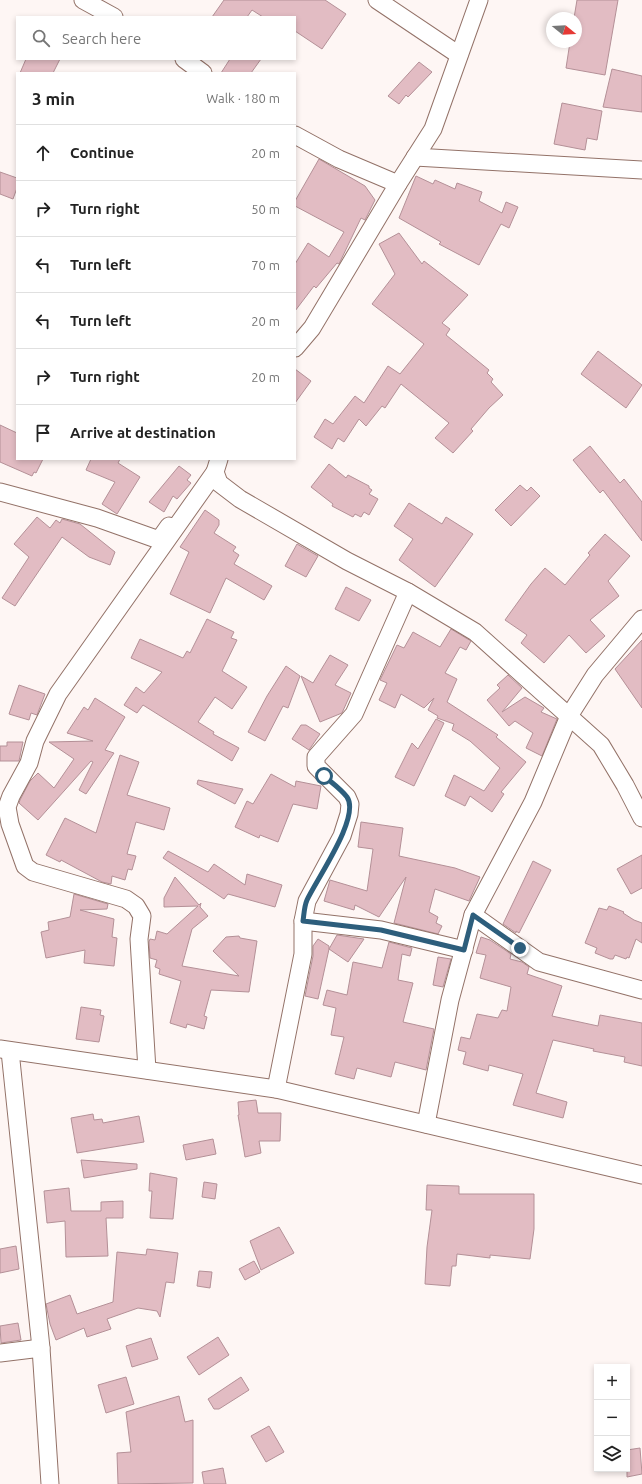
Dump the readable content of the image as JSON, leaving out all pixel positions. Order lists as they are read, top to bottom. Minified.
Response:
{"north":"right","page":{"search":"Search here","heading":["3 min","Walk · 180 m"],"list":[["Continue","20 m"],["Turn right","50 m"],["Turn left","70 m"],["Turn left","20 m"],["Turn right","20 m"],"Arrive at destination"],"map_buttons":["+","−"]}}
